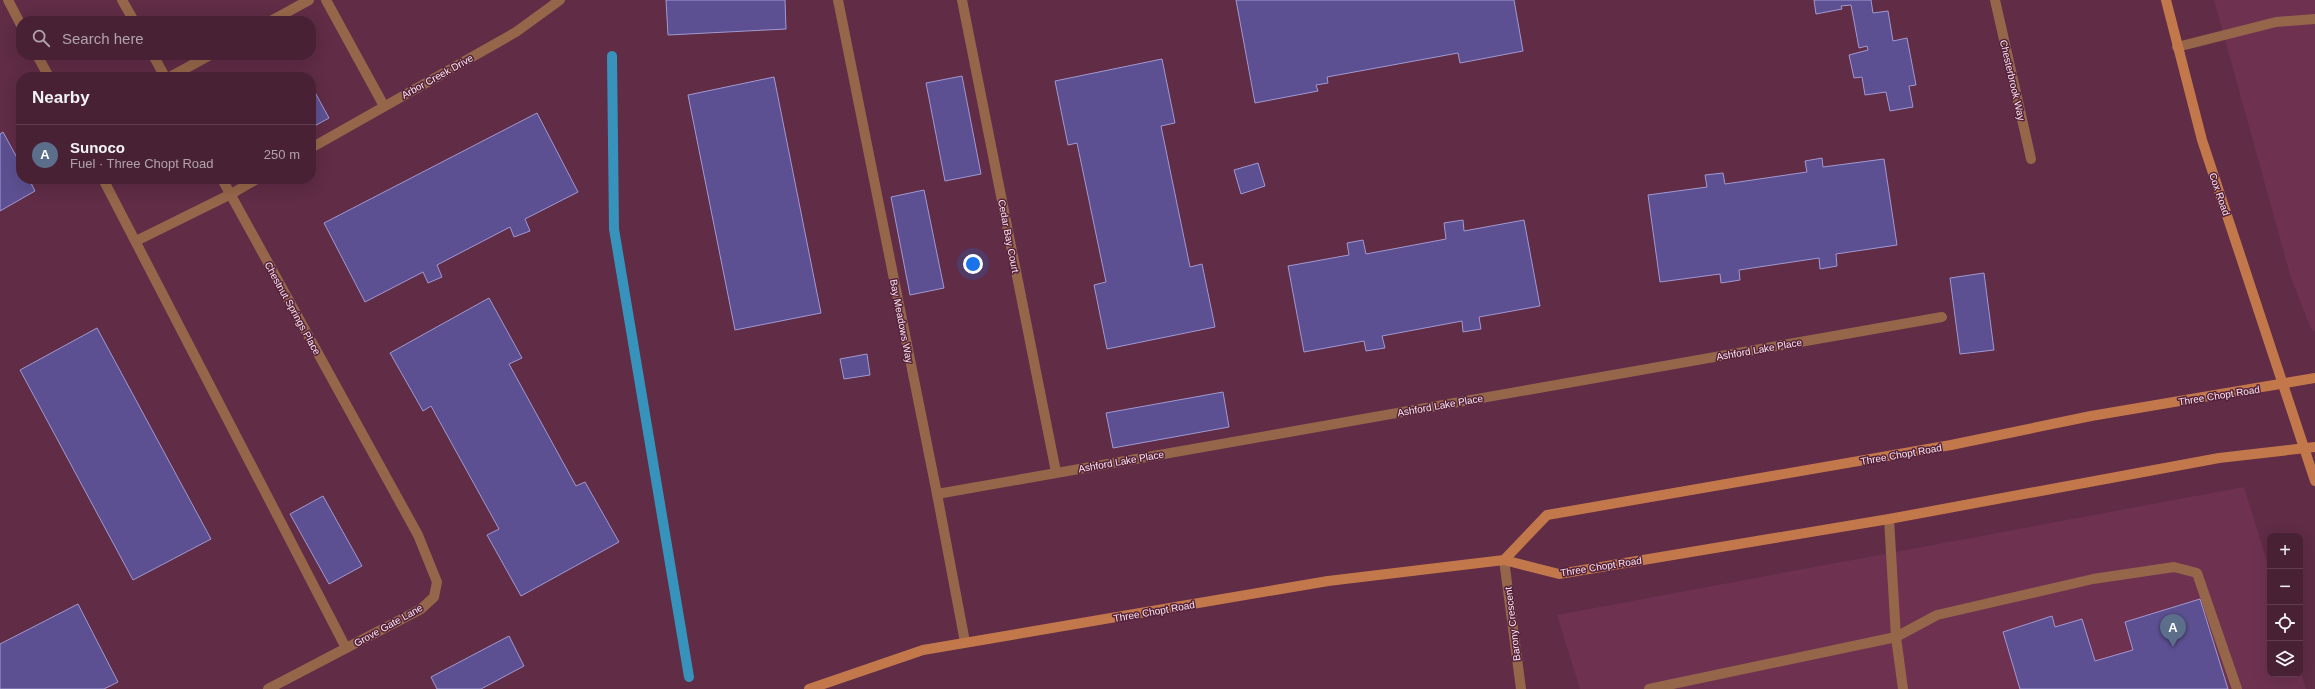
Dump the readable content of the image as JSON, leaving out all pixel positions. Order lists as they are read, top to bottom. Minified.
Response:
{"streets":{"main road":["Cox Road","Three Chopt Road"],"street":["Arbor Creek Drive","Chesterbrook Way","Cedar Bay Court","Chestnut Springs Place","Bay Meadows Way","Ashford Lake Place","Barony Crescent","Grove Gate Lane"]},"crossings":[["Cox Road","Three Chopt Road"],["Cedar Bay Court","Ashford Lake Place"],["Chestnut Springs Place","Grove Gate Lane"],["Bay Meadows Way","Ashford Lake Place"],["Bay Meadows Way","Three Chopt Road"],["Three Chopt Road","Barony Crescent"]],"page":{"search":"Search here","heading":"Nearby","list":[{"mark":"A","name":"Sunoco","note":"Fuel · Three Chopt Road","value":"250 m"}],"map_buttons":["+","−"],"pins":"A"}}
